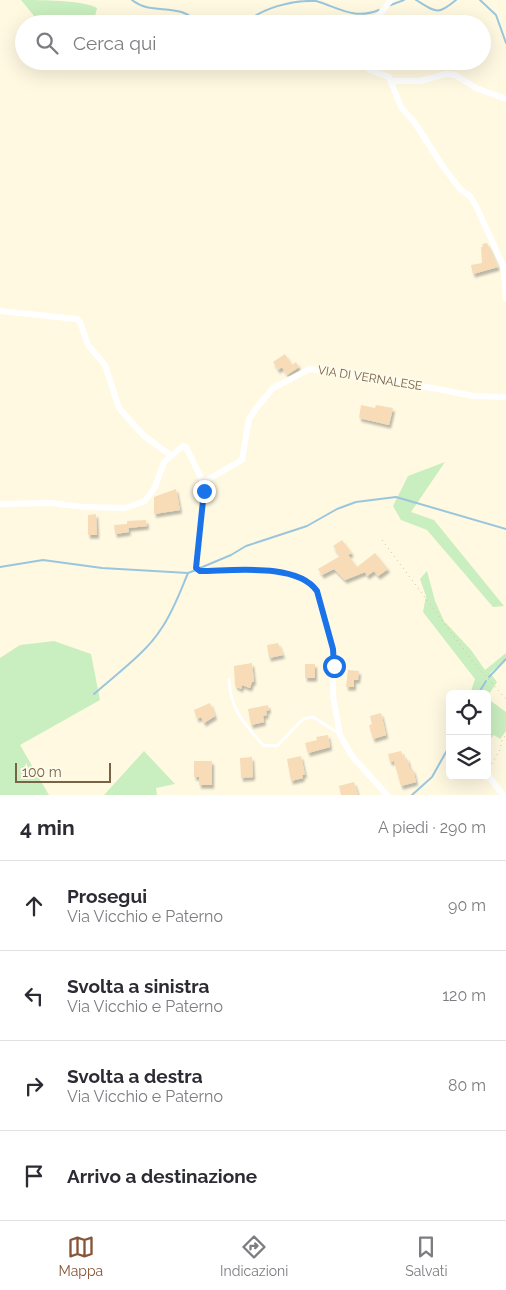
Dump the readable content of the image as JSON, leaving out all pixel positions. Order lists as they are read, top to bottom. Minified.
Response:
{"streets":{"street":["VIA DI VERNALESE"]},"scale_bar":"100 m","page":{"search":"Cerca qui","scale":"100 m","heading":["4 min","A piedi · 290 m"],"list":[["Prosegui","Via Vicchio e Paterno","90 m"],["Svolta a sinistra","Via Vicchio e Paterno","120 m"],["Svolta a destra","Via Vicchio e Paterno","80 m"],"Arrivo a destinazione"],"nav":["Mappa","Indicazioni","Salvati"]}}
